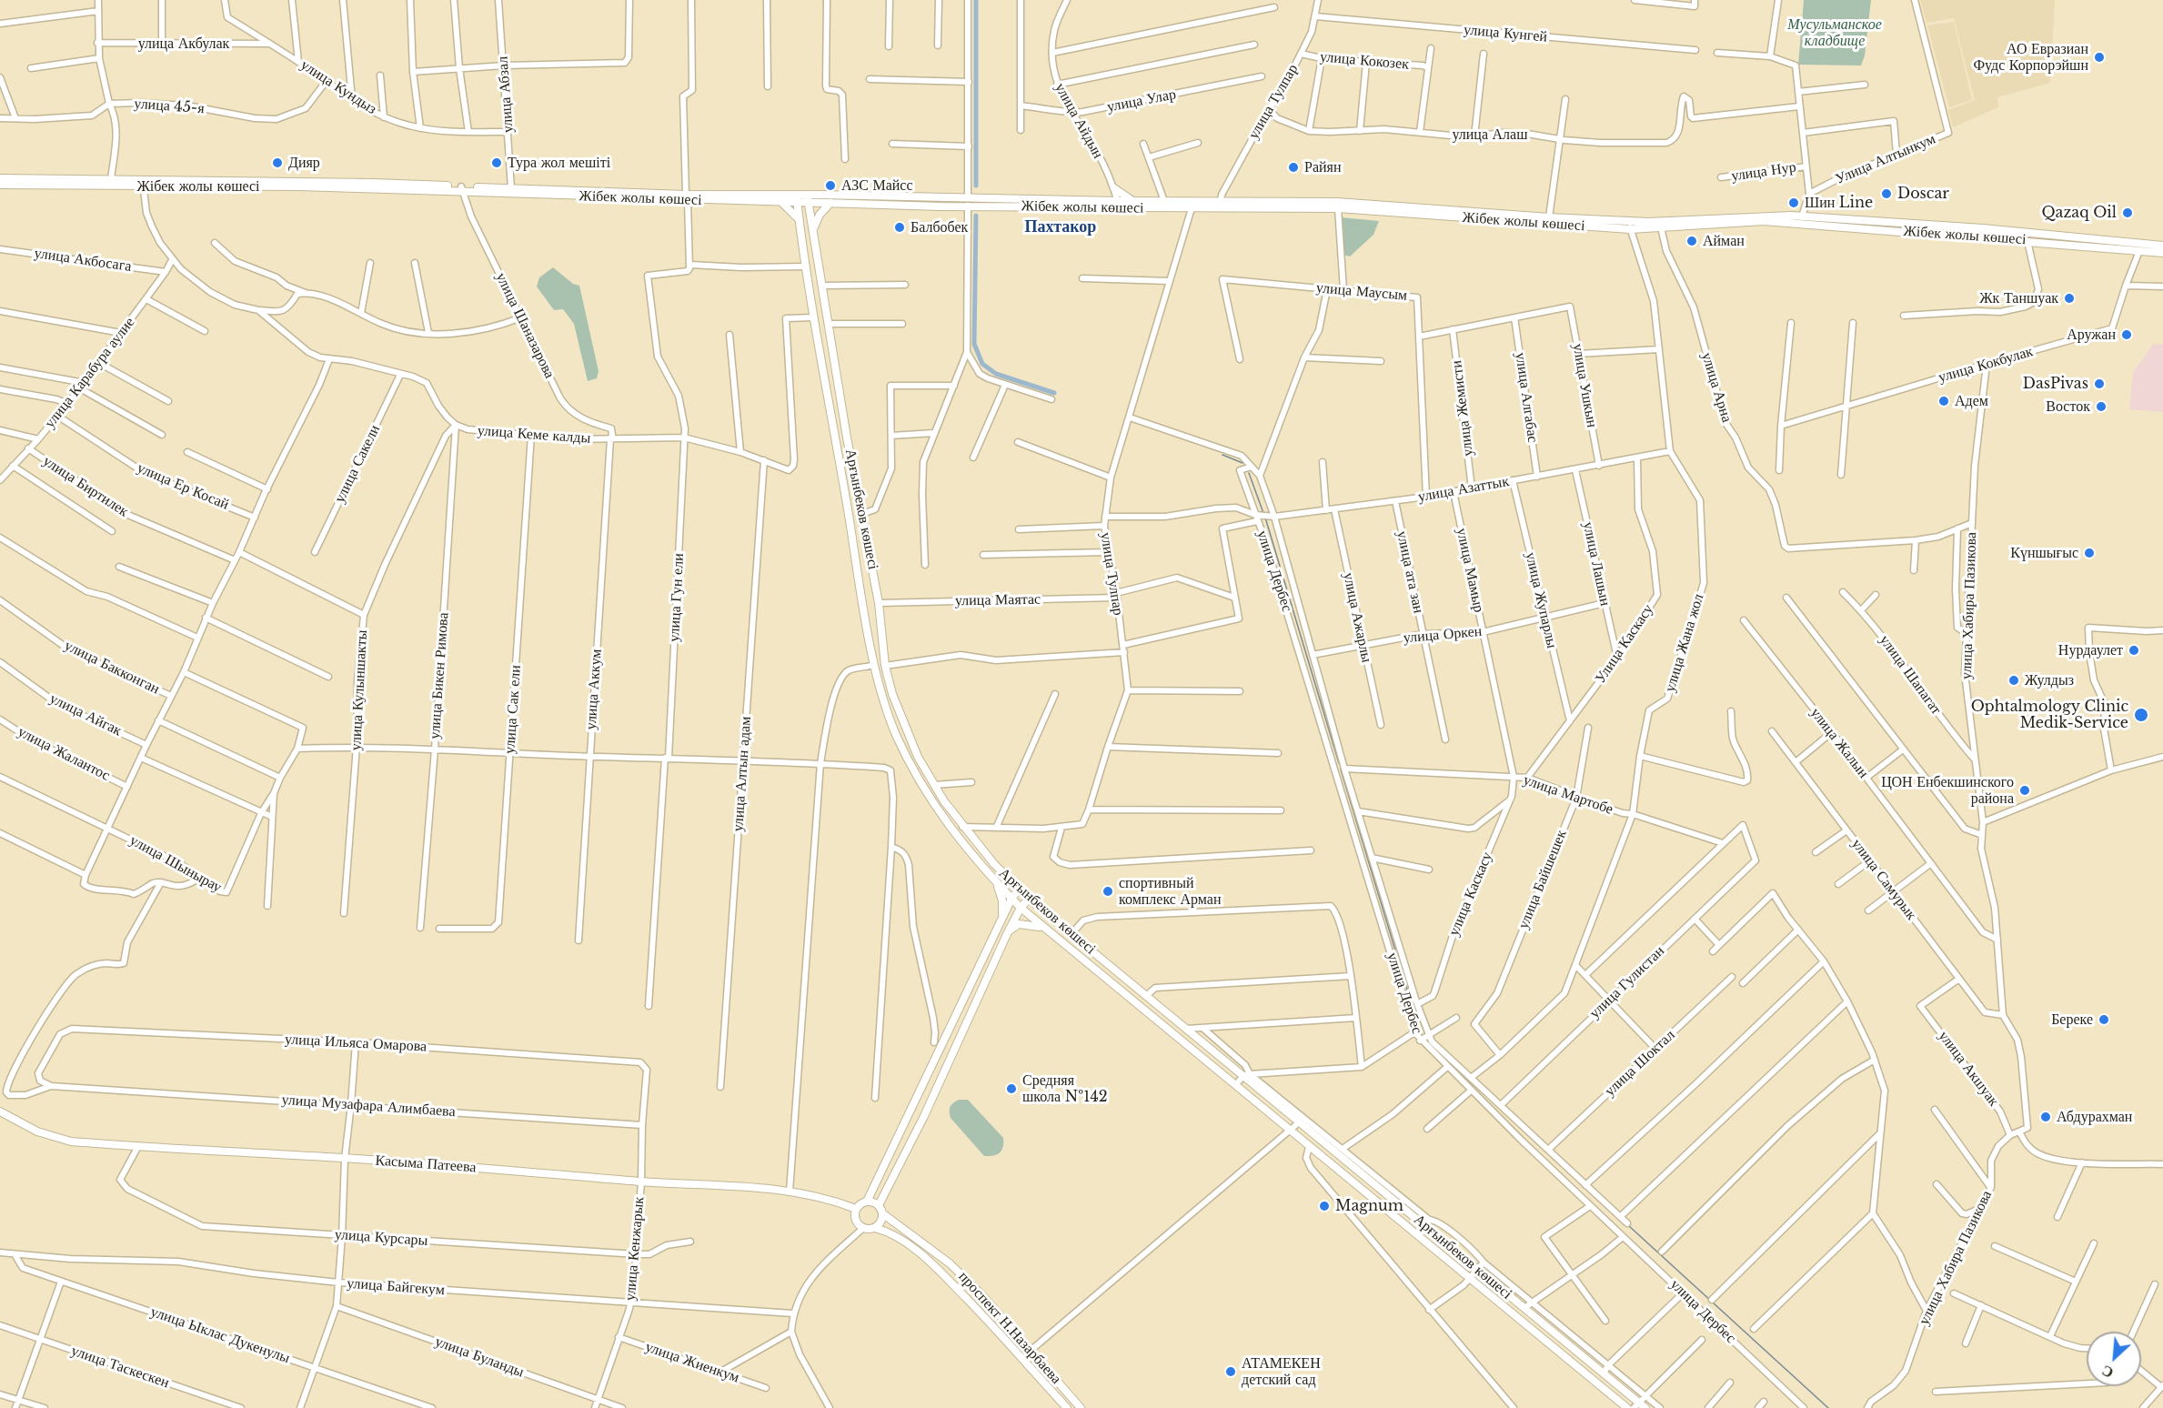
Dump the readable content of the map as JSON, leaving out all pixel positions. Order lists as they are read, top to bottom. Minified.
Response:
{"streets":{"main road":["Жібек жолы көшесі","Арғынбеков көшесі","Касыма Патеева","проспект Н.Назарбаева"],"street":["улица Кунгей","улица Акбулак","улица Кокозек","улица Кундыз","улица Абзал","улица Улар","улица Тулпар","улица 45-я","улица Айдын","улица Алаш","Улица Алтынкум","улица Нур","улица Акбосага","улица Маусым","улица Шаназарова","улица Кокбулак","улица Карабура аулие","улица Ушкын","улица Арна","улица Алгабас","улица Жемисти","улица Кеме калды","улица Сакели","улица Биртилек","улица Ер Косай","улица Азаттык","улица Лашын","улица Мамыр","улица Дербес","улица ата зан","улица Гун ели","улица Маятас","улица Жупарлы","улица Хабира Пазикова","улица Ажарлы","улица Оркен","улица Жана жол","Улица Каскасу","улица Бакконган","улица Шапагат","улица Бикен Римова","улица Аккум","улица Кулыншакты","улица Сак ели","улица Айгак","улица Жалын","улица Жалантос","улица Алтын адам","улица Мартобе","улица Шынырау","улица Байшешек","улица Самурык","улица Каскасу","улица Гулистан","улица Ильяса Омарова","улица Шоктал","улица Акшуак","улица Музафара Алимбаева","улица Курсары","улица Кенжарык","улица Байгекум","улица Ыклас Дукенулы","улица Буланды","улица Жиенкум","улица Таскескен"]},"crossings":[["улица Кунгей","улица Тулпар"],["улица Акбулак","улица Кундыз"],["улица Кокозек","улица Тулпар"],["улица Кундыз","улица Абзал"],["улица Кундыз","улица 45-я"],["улица Абзал","Жібек жолы көшесі"],["улица Улар","улица Айдын"],["улица Тулпар","улица Алаш"],["улица Тулпар","Жібек жолы көшесі"],["улица Тулпар","Арғынбеков көшесі"],["улица Тулпар","улица Дербес"],["улица Тулпар","улица Маятас"],["улица Айдын","Жібек жолы көшесі"],["Жібек жолы көшесі","улица Шаназарова"],["Жібек жолы көшесі","улица Кокбулак"],["Жібек жолы көшесі","улица Арна"],["Жібек жолы көшесі","улица Кеме калды"],["Жібек жолы көшесі","Арғынбеков көшесі"],["Жібек жолы көшесі","улица Жана жол"],["улица Акбосага","улица Карабура аулие"],["улица Маусым","улица Азаттык"],["улица Шаназарова","улица Кеме калды"],["улица Шаназарова","улица Аккум"],["улица Кокбулак","улица Хабира Пазикова"],["улица Карабура аулие","улица Кеме калды"],["улица Карабура аулие","улица Биртилек"],["улица Карабура аулие","улица Ер Косай"],["улица Ушкын","улица Алгабас"],["улица Ушкын","улица Азаттык"],["улица Арна","улица Хабира Пазикова"],["улица Алгабас","улица Азаттык"],["улица Жемисти","улица Азаттык"],["улица Кеме калды","улица Сакели"],["улица Кеме калды","Арғынбеков көшесі"],["улица Кеме калды","улица Гун ели"],["улица Кеме калды","улица Бикен Римова"],["улица Кеме калды","улица Аккум"],["улица Кеме калды","улица Кулыншакты"],["улица Кеме калды","улица Сак ели"],["улица Кеме калды","улица Алтын адам"],["улица Азаттык","улица Лашын"],["улица Азаттык","улица Мамыр"],["улица Азаттык","улица Дербес"],["улица Азаттык","улица ата зан"],["улица Азаттык","улица Жупарлы"],["улица Азаттык","улица Ажарлы"],["улица Азаттык","улица Жана жол"],["улица Азаттык","Улица Каскасу"],["Арғынбеков көшесі","улица Маятас"],["улица Лашын","улица Оркен"],["улица Лашын","Улица Каскасу"],["улица Мамыр","улица Оркен"],["улица Мамыр","улица Мартобе"],["улица Мамыр","улица Каскасу"],["улица Дербес","улица Оркен"],["улица Дербес","улица Жана жол"],["улица Дербес","улица Мартобе"],["улица Дербес","улица Каскасу"],["улица Дербес","улица Гулистан"],["улица Дербес","улица Шоктал"],["улица ата зан","улица Оркен"],["улица Жупарлы","улица Оркен"],["улица Жупарлы","Улица Каскасу"],["улица Хабира Пазикова","улица Шапагат"],["улица Хабира Пазикова","улица Жалын"],["улица Хабира Пазикова","улица Самурык"],["улица Хабира Пазикова","улица Акшуак"],["улица Ажарлы","улица Оркен"],["улица Жана жол","улица Мартобе"],["улица Жана жол","улица Байшешек"],["Улица Каскасу","улица Мартобе"],["улица Бикен Римова","улица Кулыншакты"],["улица Мартобе","улица Байшешек"],["улица Мартобе","улица Каскасу"],["улица Мартобе","улица Гулистан"],["улица Самурык","улица Акшуак"],["улица Ильяса Омарова","улица Музафара Алимбаева"],["Касыма Патеева","улица Курсары"],["Касыма Патеева","улица Кенжарык"],["Касыма Патеева","проспект Н.Назарбаева"],["улица Курсары","улица Кенжарык"],["улица Кенжарык","улица Байгекум"],["улица Кенжарык","улица Буланды"],["улица Кенжарык","улица Жиенкум"],["улица Байгекум","улица Ыклас Дукенулы"]],"districts":["Пахтакор"],"parks":["Мусульманское кладбище"],"places":["АО Евразиан Фудс Корпорэйшн","Дияр","Тура жол мешіті","Райян","АЗС Майсс","Doscar","Шин Line","Qazaq Oil","Балбобек","Айман","Жк Таншуак","Аружан","DasPivas","Адем","Восток","Күншығыс","Нурдаулет","Жулдыз","Ophtalmology Clinic Medik-Service","ЦОН Енбекшинского района","спортивный комплекс Арман","Береке","Средняя школа №142","Абдурахман","Magnum","АТАМЕКЕН детский сад"],"north":"bottom left"}
